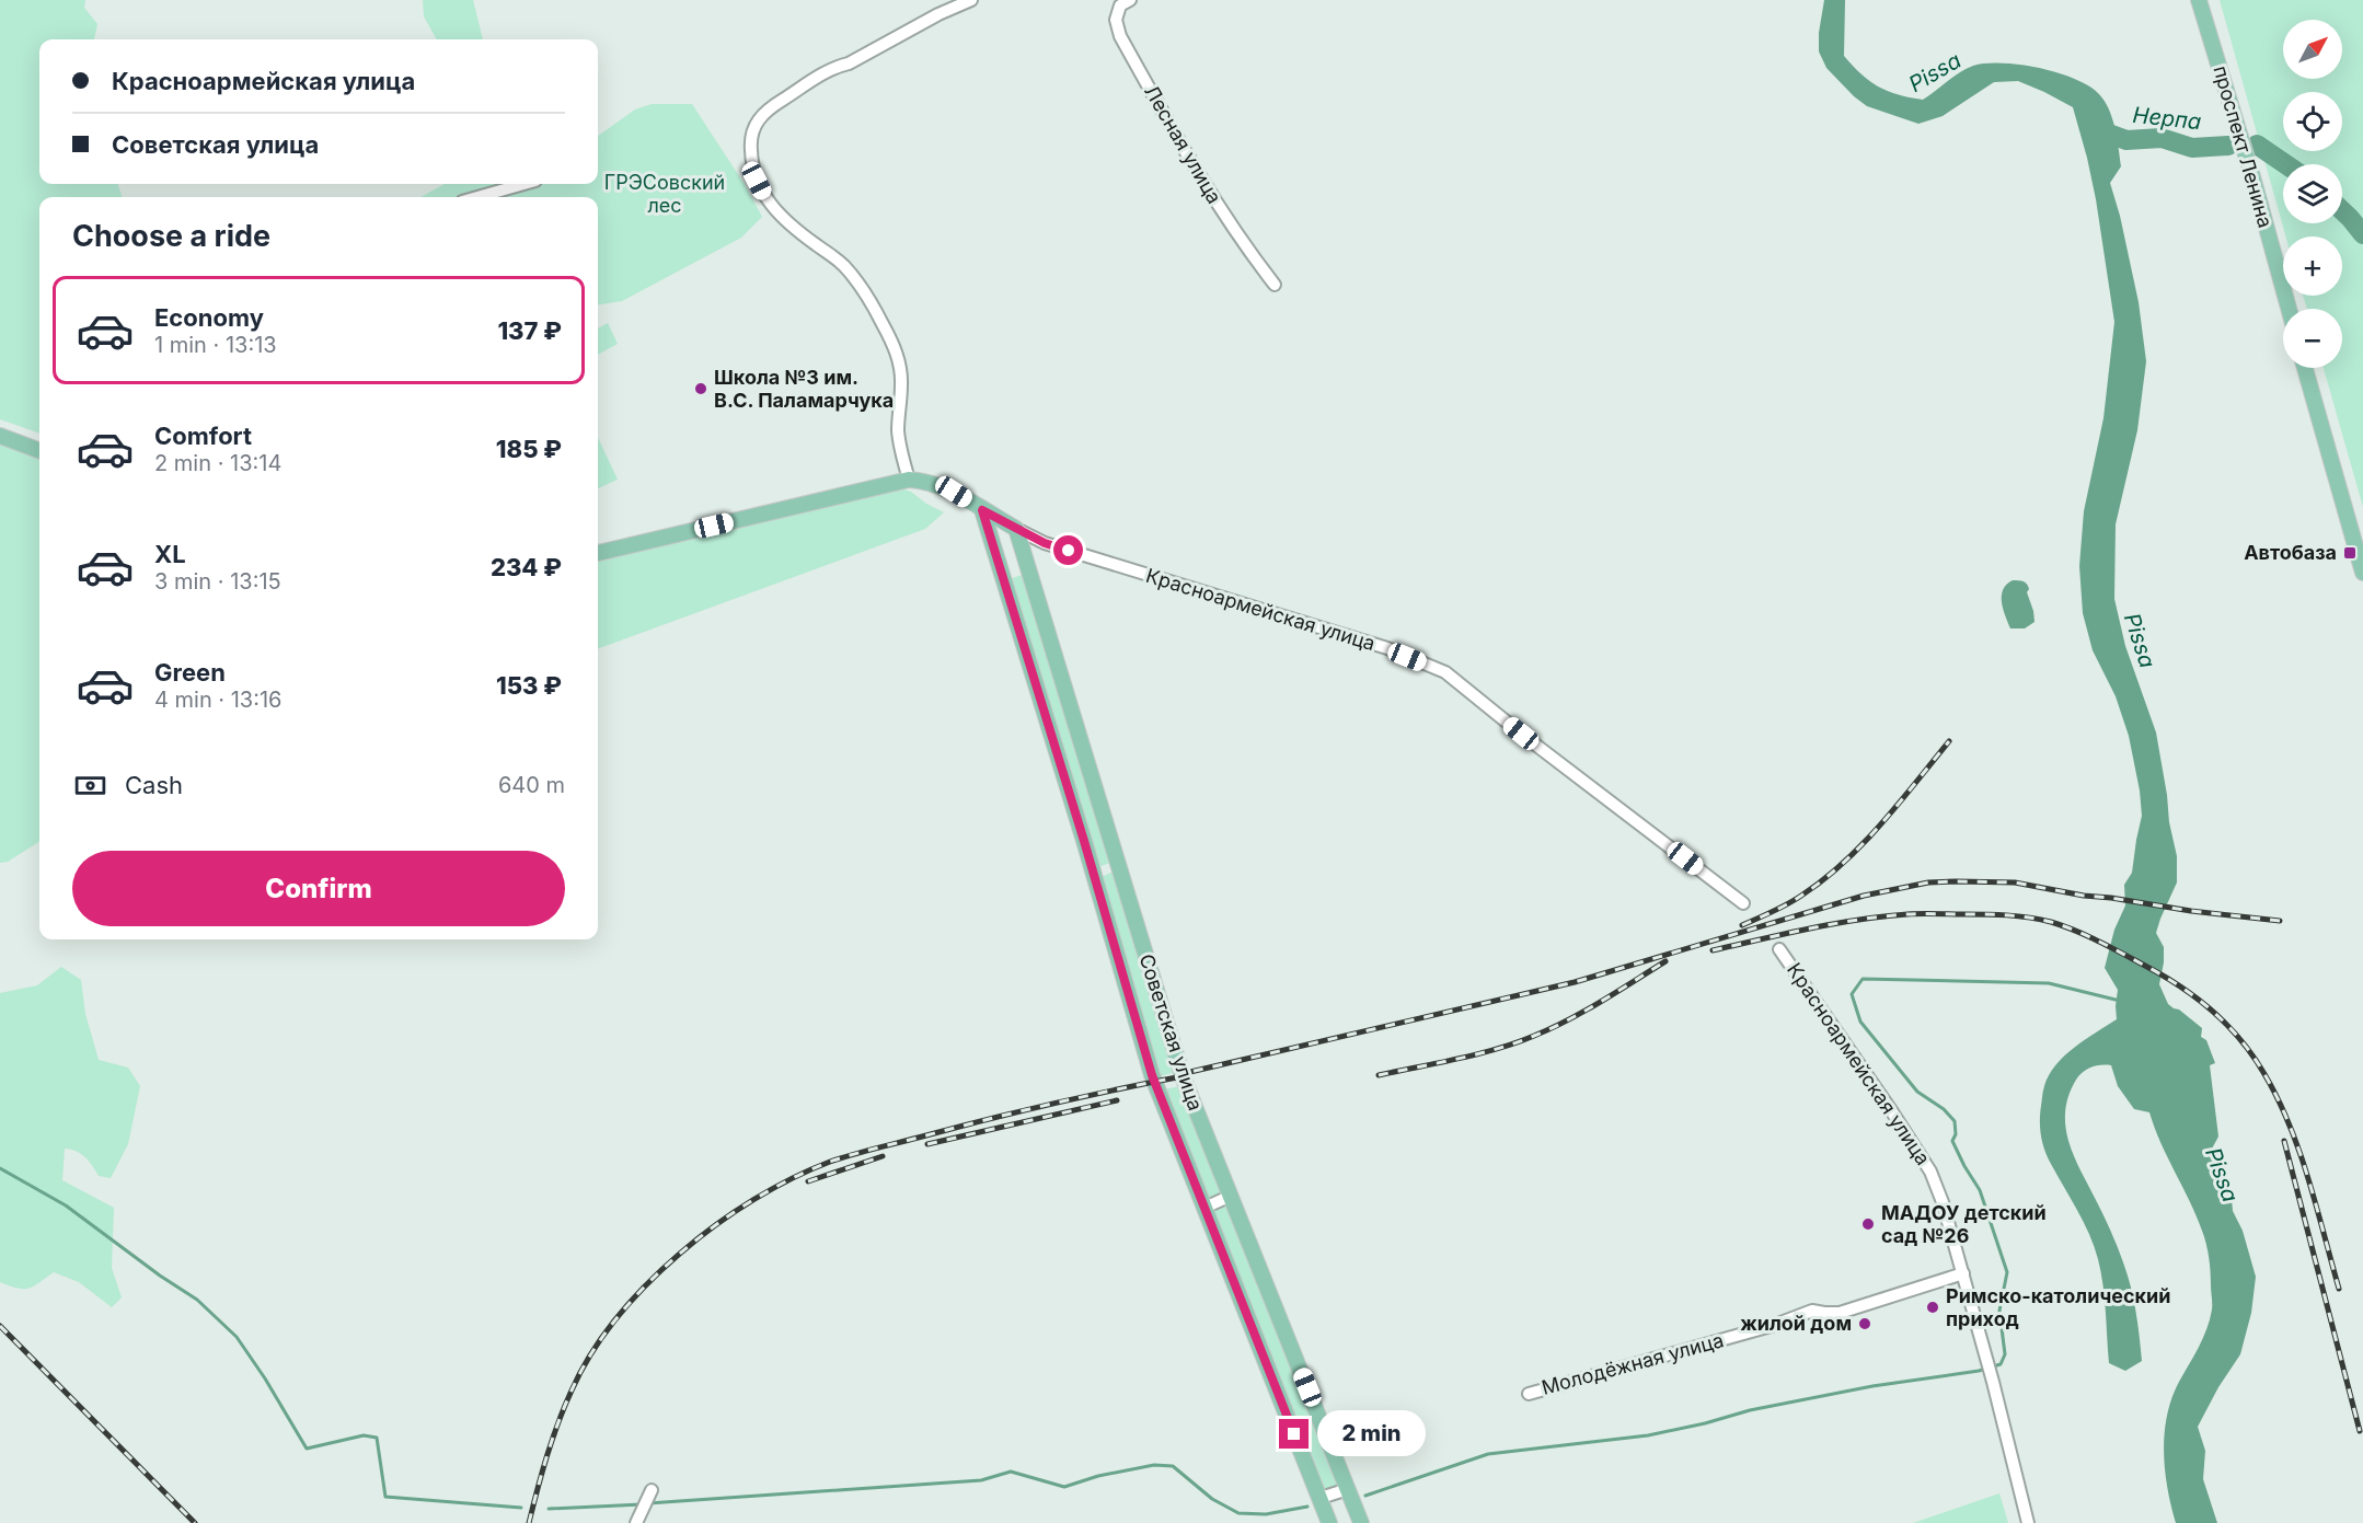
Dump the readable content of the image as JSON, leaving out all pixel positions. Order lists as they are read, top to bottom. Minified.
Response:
{"streets":{"main road":["проспект Ленина","Красноармейская улица","Советская улица"],"street":["Лесная улица","Молодёжная улица"]},"crossings":[["Красноармейская улица","Советская улица"],["Красноармейская улица","Молодёжная улица"]],"water":["Pissa","Нерпа"],"parks":["ГРЭСовский лес"],"places":{"other":["Школа №3 им. В.С. Паламарчука","МАДОУ детский сад №26","Римско-католический приход","жилой дом"],"transit":["Автобаза"]},"north":"top right","page":{"map_buttons":["+","−"],"banner":["Красноармейская улица","Советская улица"],"heading":"Choose a ride","list":[{"name":"Economy","note":"1 min · 13:13","value":"137 ₽"},{"name":"Comfort","note":"2 min · 13:14","value":"185 ₽"},{"name":"XL","note":"3 min · 13:15","value":"234 ₽"},{"name":"Green","note":"4 min · 13:16","value":"153 ₽"}],"pay":["Cash","640 m"],"buttons":"Confirm","bubble":"2 min"}}
